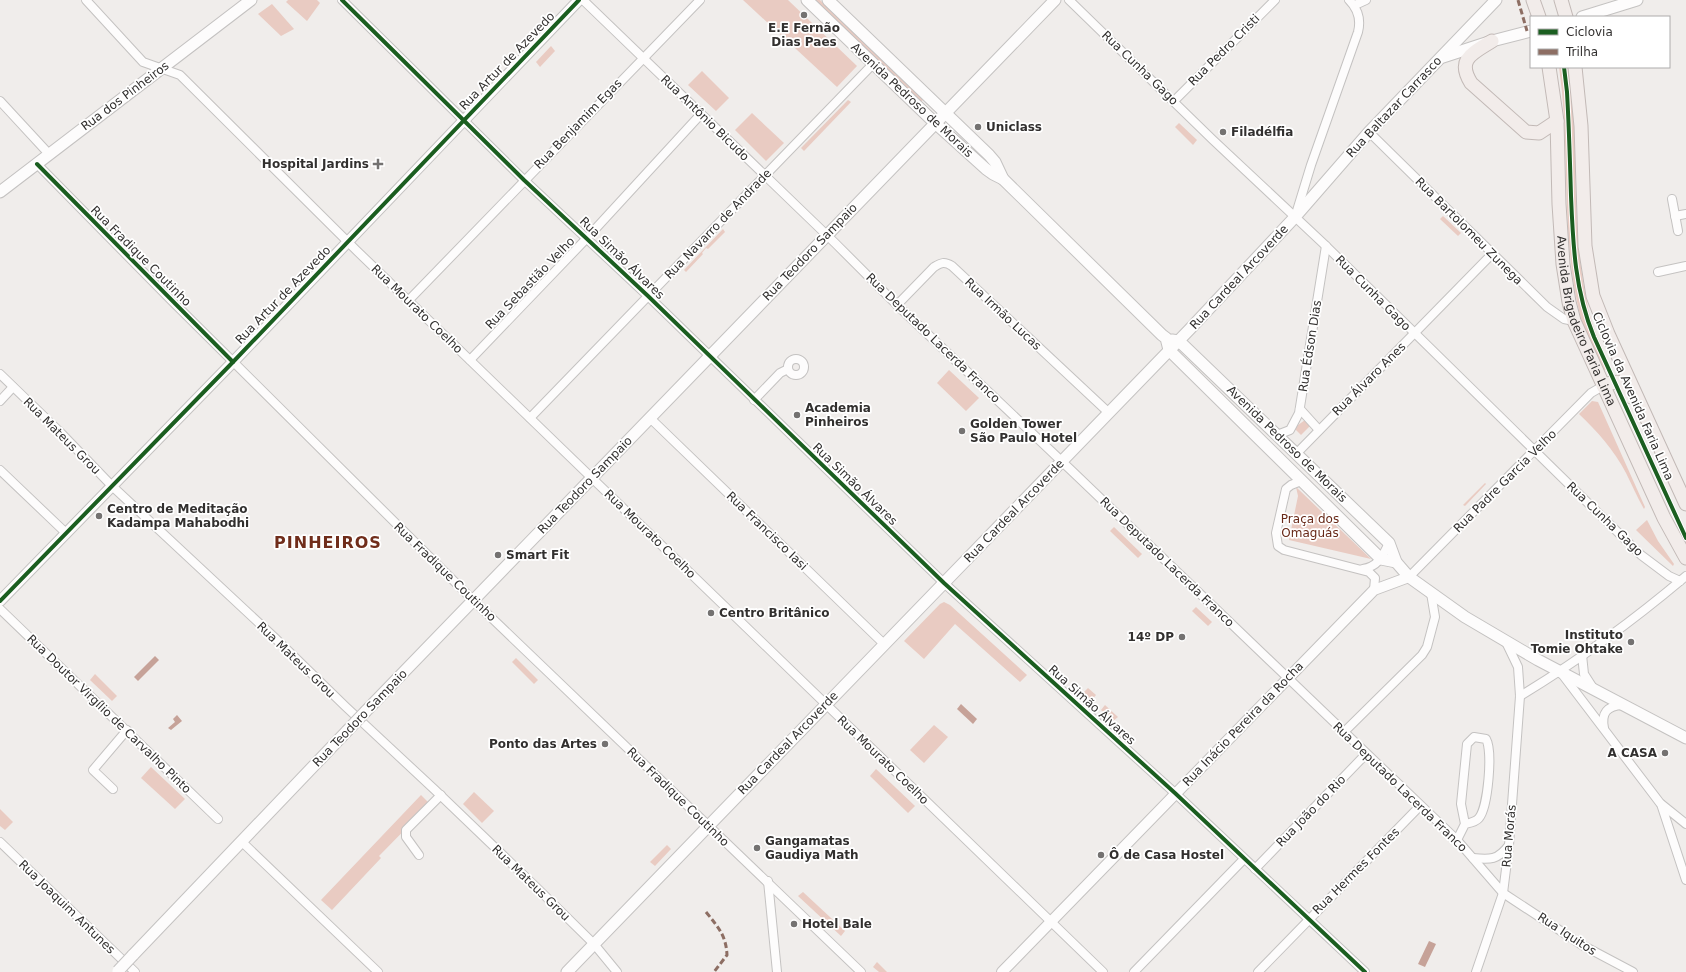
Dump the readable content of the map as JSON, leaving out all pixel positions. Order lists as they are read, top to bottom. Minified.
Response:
{"streets":{"highway":["Avenida Brigadeiro Faria Lima"],"main road":["Rua dos Pinheiros","Avenida Pedroso de Morais","Rua Baltazar Carrasco","Rua Teodoro Sampaio","Rua Cardeal Arcoverde"],"street":["Rua Pedro Cristi","Rua Artur de Azevedo","Rua Cunha Gago","Rua Antônio Bicudo","Rua Benjamim Egas","Rua Navarro de Andrade","Rua Bartolomeu Zunega","Rua Fradique Coutinho","Rua Simão Álvares","Rua Sebastião Velho","Rua Mourato Coelho","Rua Irmão Lucas","Rua Deputado Lacerda Franco","Rua Édson Dias","Rua Álvaro Anes","Rua Mateus Grou","Rua Padre Garcia Velho","Rua Francisco Iasi","Rua Doutor Virgílio de Carvalho Pinto","Rua Inácio Pereira da Rocha","Rua João do Rio","Rua Morás","Rua Hermes Fontes","Rua Joaquim Antunes","Rua Iquitos"],"cycle path":["Ciclovia da Avenida Faria Lima"]},"crossings":[["Rua Pedro Cristi","Rua Cunha Gago"],["Rua Artur de Azevedo","Rua Fradique Coutinho"],["Rua Artur de Azevedo","Rua Simão Álvares"],["Rua Artur de Azevedo","Rua Mourato Coelho"],["Rua Artur de Azevedo","Rua Mateus Grou"],["Rua Cunha Gago","Rua Baltazar Carrasco"],["Rua Cunha Gago","Rua Cardeal Arcoverde"],["Rua Cunha Gago","Rua Édson Dias"],["Rua Cunha Gago","Rua Álvaro Anes"],["Rua Cunha Gago","Rua Padre Garcia Velho"],["Rua dos Pinheiros","Rua Fradique Coutinho"],["Rua dos Pinheiros","Rua Mourato Coelho"],["Avenida Pedroso de Morais","Rua Navarro de Andrade"],["Avenida Pedroso de Morais","Rua Teodoro Sampaio"],["Avenida Pedroso de Morais","Rua Cardeal Arcoverde"],["Avenida Pedroso de Morais","Rua Édson Dias"],["Avenida Pedroso de Morais","Rua Álvaro Anes"],["Avenida Pedroso de Morais","Rua Padre Garcia Velho"],["Avenida Pedroso de Morais","Rua Inácio Pereira da Rocha"],["Avenida Pedroso de Morais","Rua Morás"],["Rua Baltazar Carrasco","Rua Bartolomeu Zunega"],["Rua Baltazar Carrasco","Rua Cardeal Arcoverde"],["Rua Antônio Bicudo","Rua Benjamim Egas"],["Rua Antônio Bicudo","Rua Navarro de Andrade"],["Rua Antônio Bicudo","Rua Teodoro Sampaio"],["Rua Antônio Bicudo","Rua Sebastião Velho"],["Rua Antônio Bicudo","Rua Deputado Lacerda Franco"],["Rua Benjamim Egas","Rua Simão Álvares"],["Rua Benjamim Egas","Rua Mourato Coelho"],["Rua Navarro de Andrade","Rua Simão Álvares"],["Rua Navarro de Andrade","Rua Mourato Coelho"],["Rua Bartolomeu Zunega","Avenida Brigadeiro Faria Lima"],["Rua Bartolomeu Zunega","Rua Álvaro Anes"],["Rua Teodoro Sampaio","Rua Fradique Coutinho"],["Rua Teodoro Sampaio","Rua Simão Álvares"],["Rua Teodoro Sampaio","Rua Mourato Coelho"],["Rua Teodoro Sampaio","Rua Deputado Lacerda Franco"],["Rua Teodoro Sampaio","Rua Francisco Iasi"],["Rua Fradique Coutinho","Rua Cardeal Arcoverde"],["Rua Simão Álvares","Rua Cardeal Arcoverde"],["Rua Simão Álvares","Rua Sebastião Velho"],["Rua Simão Álvares","Rua Inácio Pereira da Rocha"],["Rua Simão Álvares","Rua João do Rio"],["Rua Simão Álvares","Rua Hermes Fontes"],["Rua Cardeal Arcoverde","Rua Mourato Coelho"],["Rua Cardeal Arcoverde","Rua Irmão Lucas"],["Rua Cardeal Arcoverde","Rua Deputado Lacerda Franco"],["Rua Cardeal Arcoverde","Rua Mateus Grou"],["Rua Cardeal Arcoverde","Rua Francisco Iasi"],["Rua Sebastião Velho","Rua Mourato Coelho"],["Rua Mourato Coelho","Rua Inácio Pereira da Rocha"],["Rua Irmão Lucas","Rua Deputado Lacerda Franco"],["Avenida Brigadeiro Faria Lima","Rua Padre Garcia Velho"],["Rua Deputado Lacerda Franco","Rua Inácio Pereira da Rocha"],["Rua Deputado Lacerda Franco","Rua João do Rio"],["Rua Deputado Lacerda Franco","Rua Morás"],["Rua Deputado Lacerda Franco","Rua Hermes Fontes"],["Rua Deputado Lacerda Franco","Rua Iquitos"],["Rua Padre Garcia Velho","Rua Inácio Pereira da Rocha"],["Rua Morás","Rua Iquitos"]],"districts":["PINHEIROS"],"parks":["Praça dos Omaguás"],"places":{"other":["E.E Fernão Dias Paes","Uniclass","Filadélfia","Academia Pinheiros","Golden Tower São Paulo Hotel","Centro de Meditação Kadampa Mahabodhi","Smart Fit","Centro Britânico","14º DP","Instituto Tomie Ohtake","Ponto das Artes","A CASA","Gangamatas Gaudiya Math","Ô de Casa Hostel","Hotel Bale"],"health":["Hospital Jardins"]},"legend":["Ciclovia","Trilha"]}
